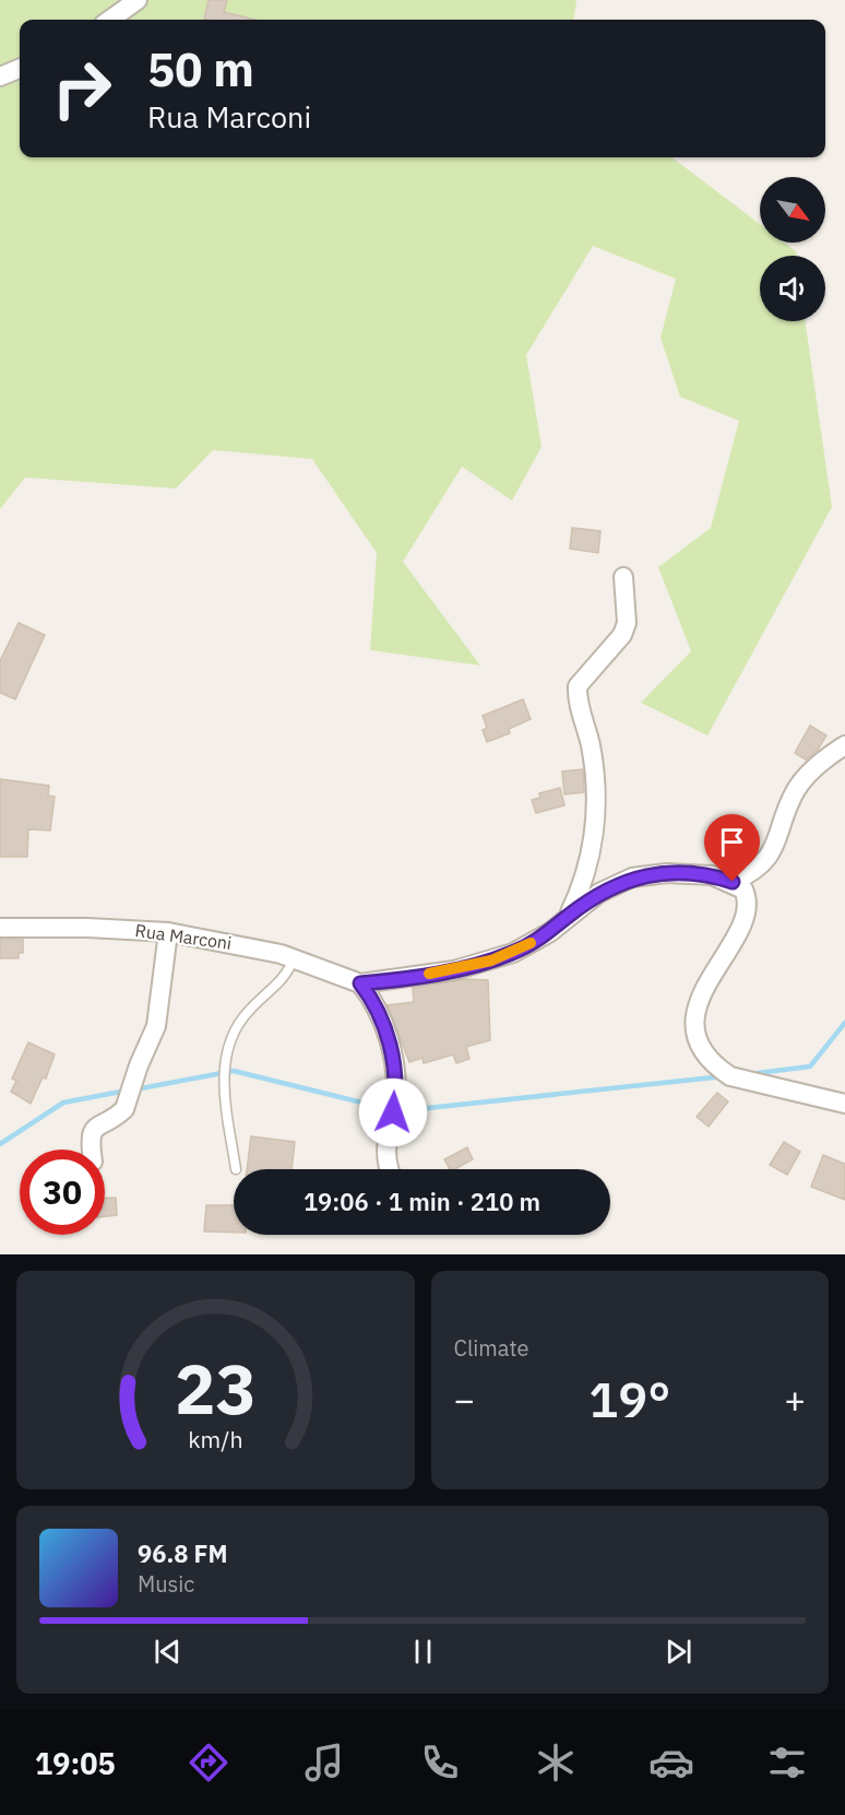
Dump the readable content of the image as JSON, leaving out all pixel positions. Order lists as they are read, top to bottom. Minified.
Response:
{"streets":{"street":["Rua Marconi"]},"north":"bottom right","page":{"turn":["50 m","Rua Marconi"],"limit":"30","trip":"19:06 · 1 min · 210 m","tile":"Climate","heat":["−","19°","+"],"song":["96.8 FM","Music"],"tabs":"19:05","gauge":["23","km/h"]}}
